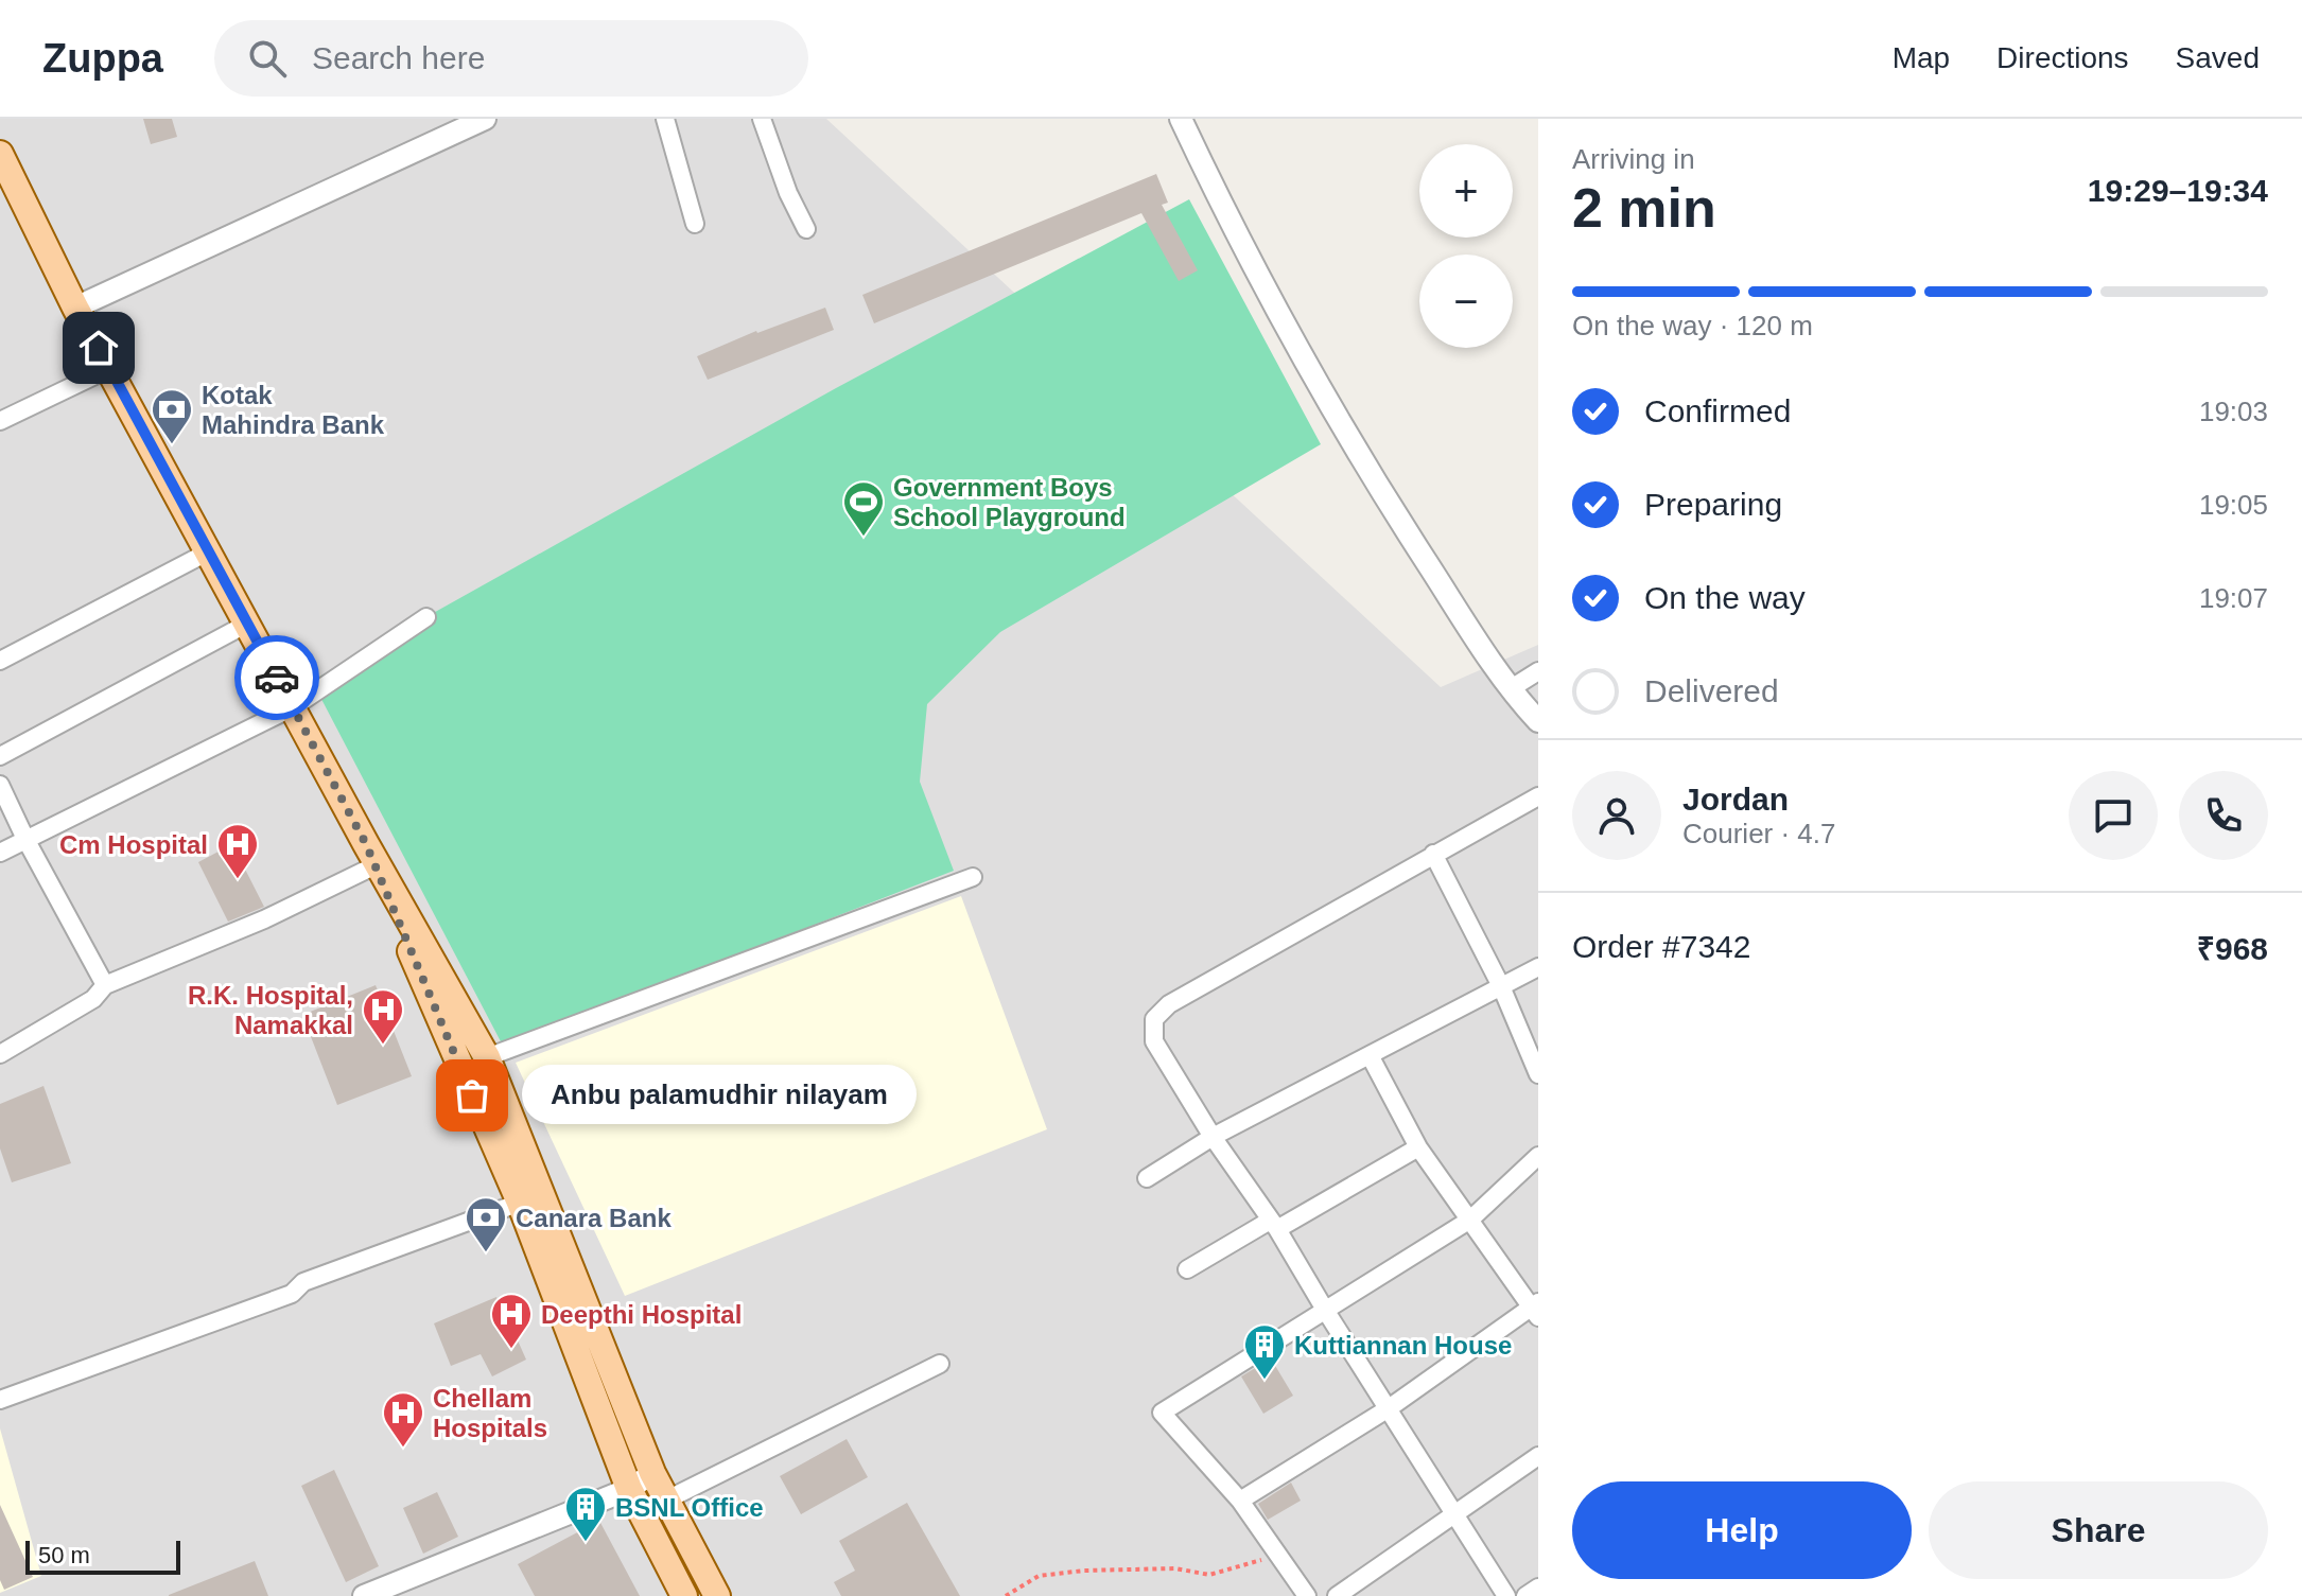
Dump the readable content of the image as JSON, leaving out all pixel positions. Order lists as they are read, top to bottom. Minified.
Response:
{"places":{"bank":["Kotak Mahindra Bank","Canara Bank"],"sports":["Government Boys School Playground"],"hospital":["Cm Hospital","R.K. Hospital, Namakkal","Deepthi Hospital","Chellam Hospitals"],"other":["Anbu palamudhir nilayam"],"building":["Kuttiannan House","BSNL Office"]},"scale_bar":"50 m","page":{"header":"Zuppa","search":"Search here","nav":["Map","Directions","Saved"],"heading":["2 min","Arriving in","19:29–19:34"],"panel":["Jordan","Courier · 4.7","Order #7342","₹968"],"map_buttons":["+","−"],"bar":"On the way · 120 m","list":[["Confirmed","19:03"],["Preparing","19:05"],["On the way","19:07"],"Delivered"],"bubble":"Anbu palamudhir nilayam","buttons":["Help","Share"],"scale":"50 m"}}
